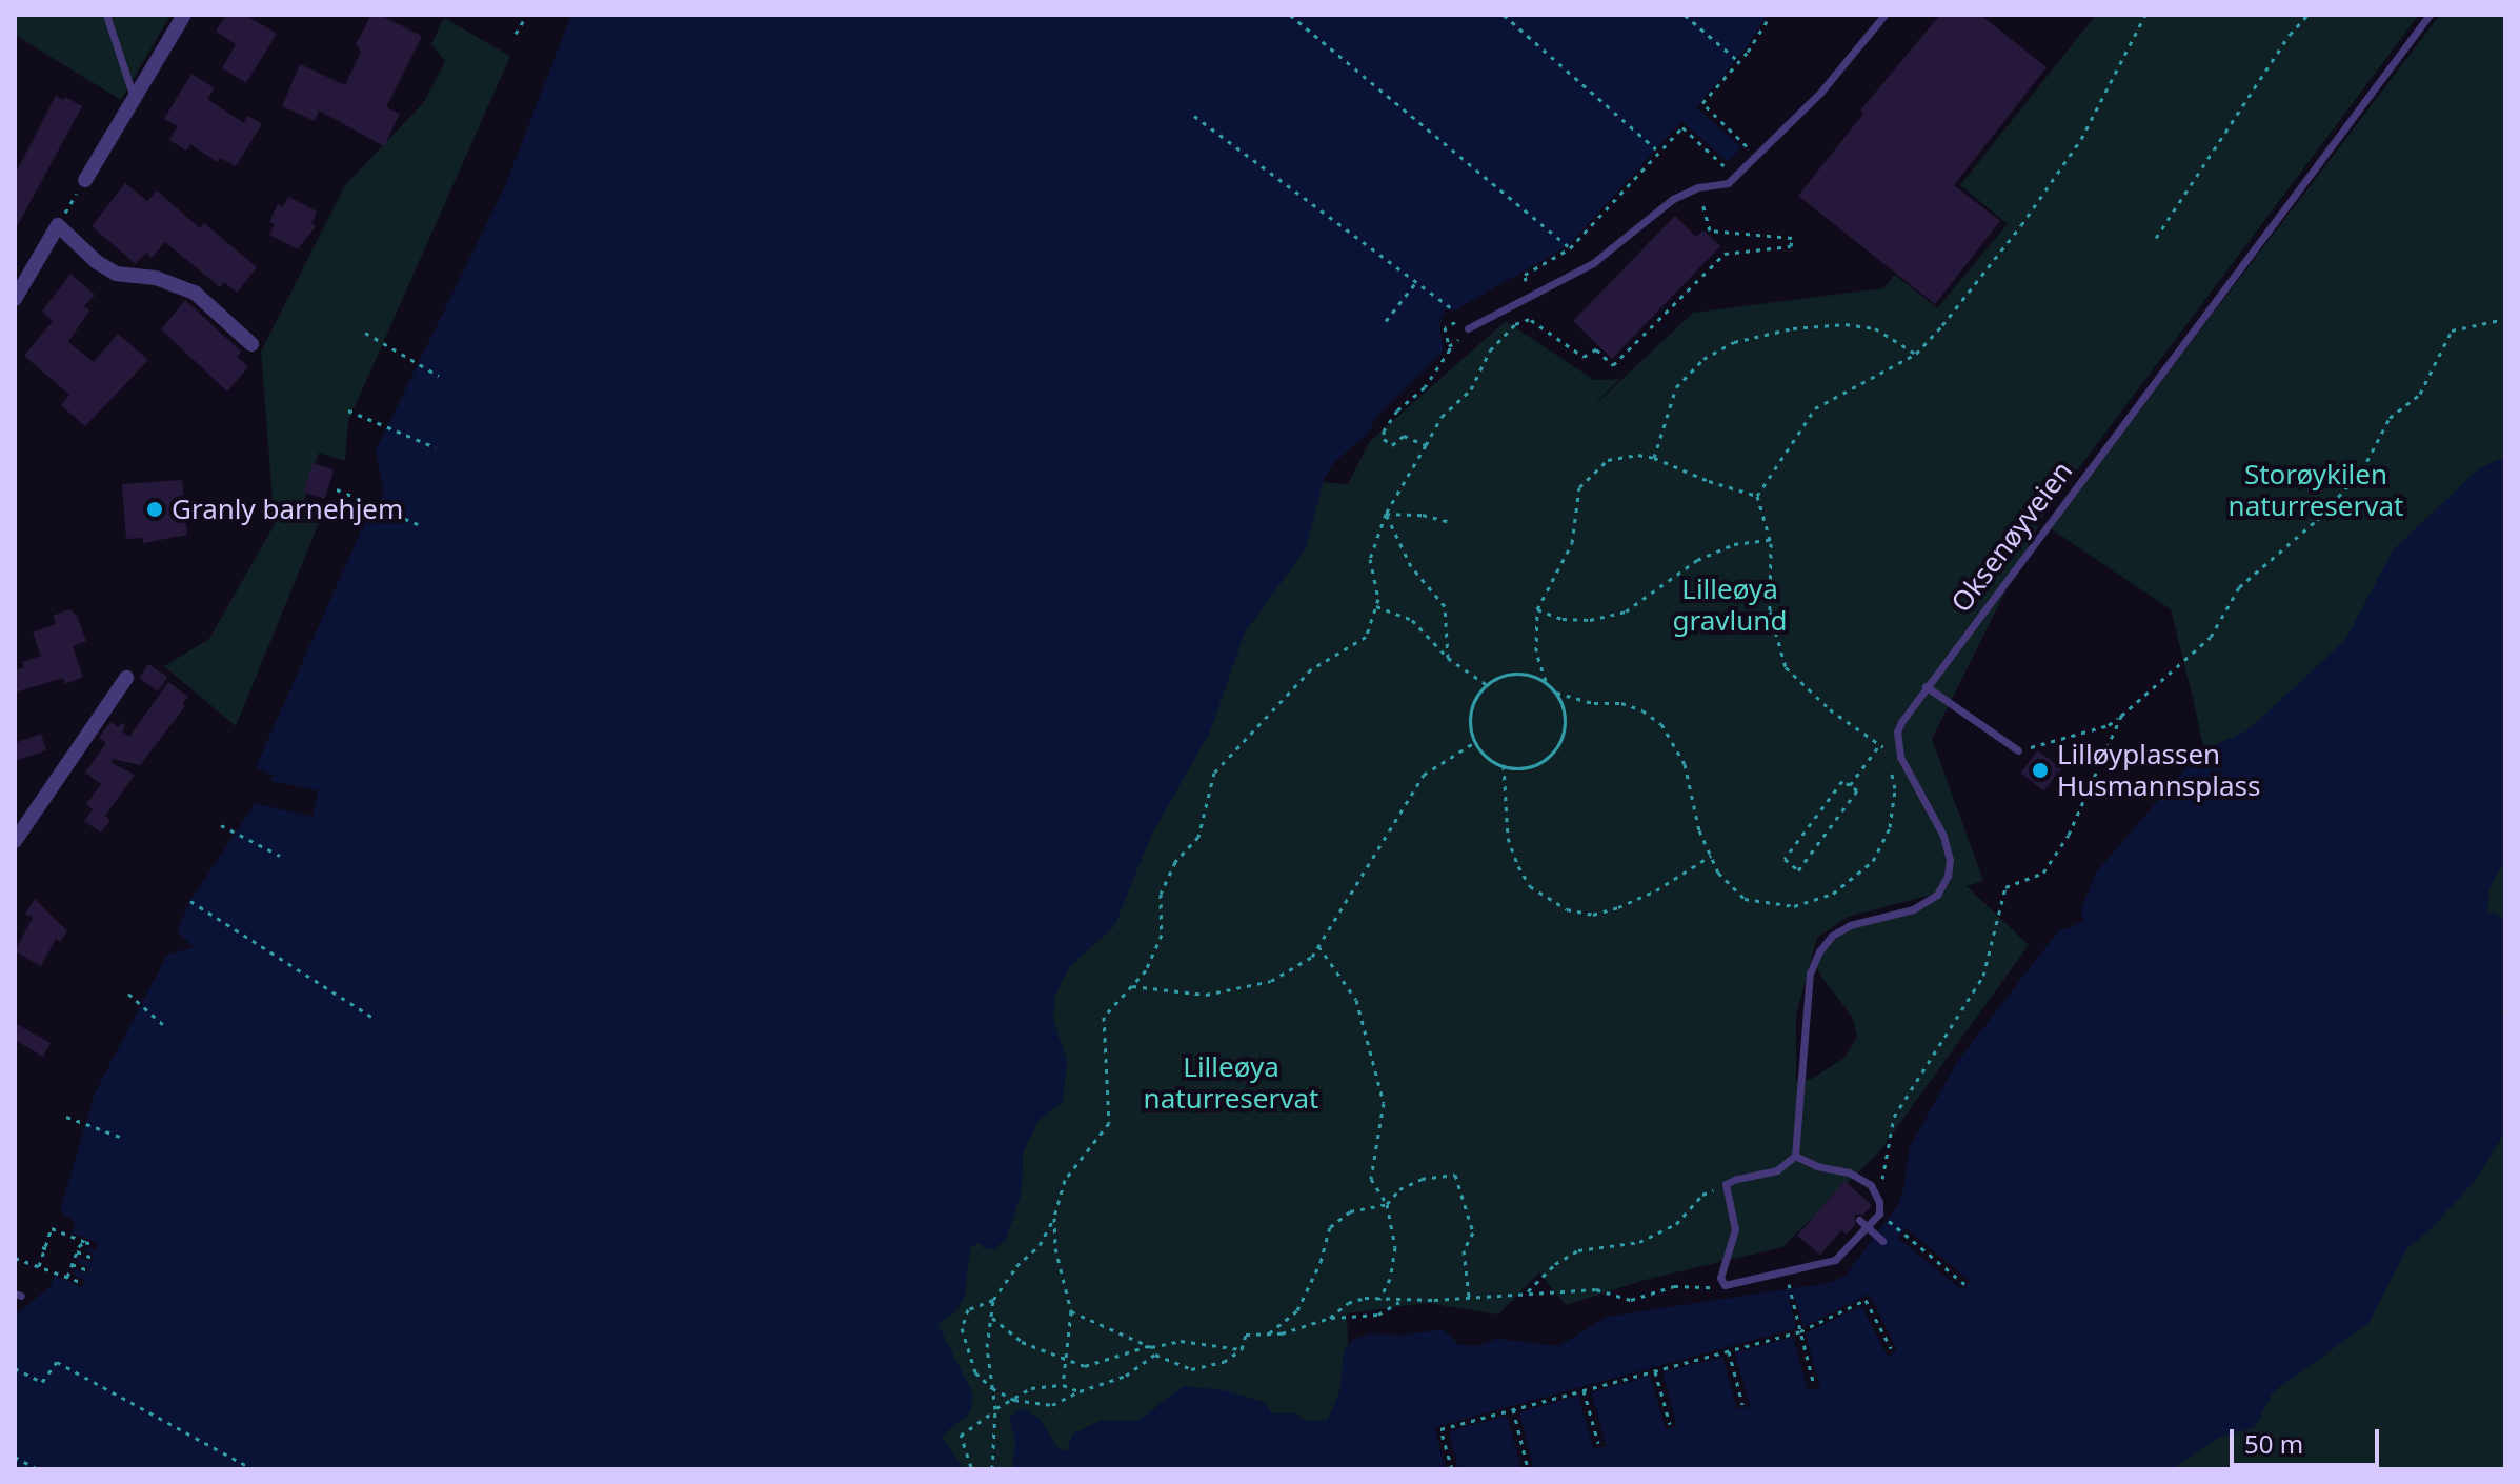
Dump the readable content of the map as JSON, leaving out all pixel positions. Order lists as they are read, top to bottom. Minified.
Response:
{"streets":{"lane":["Oksenøyveien"]},"parks":["Storøykilen naturreservat","Lilleøya gravlund","Lilleøya naturreservat"],"places":["Granly barnehjem","Lilløyplassen Husmannsplass"],"scale_bar":"50 m"}
